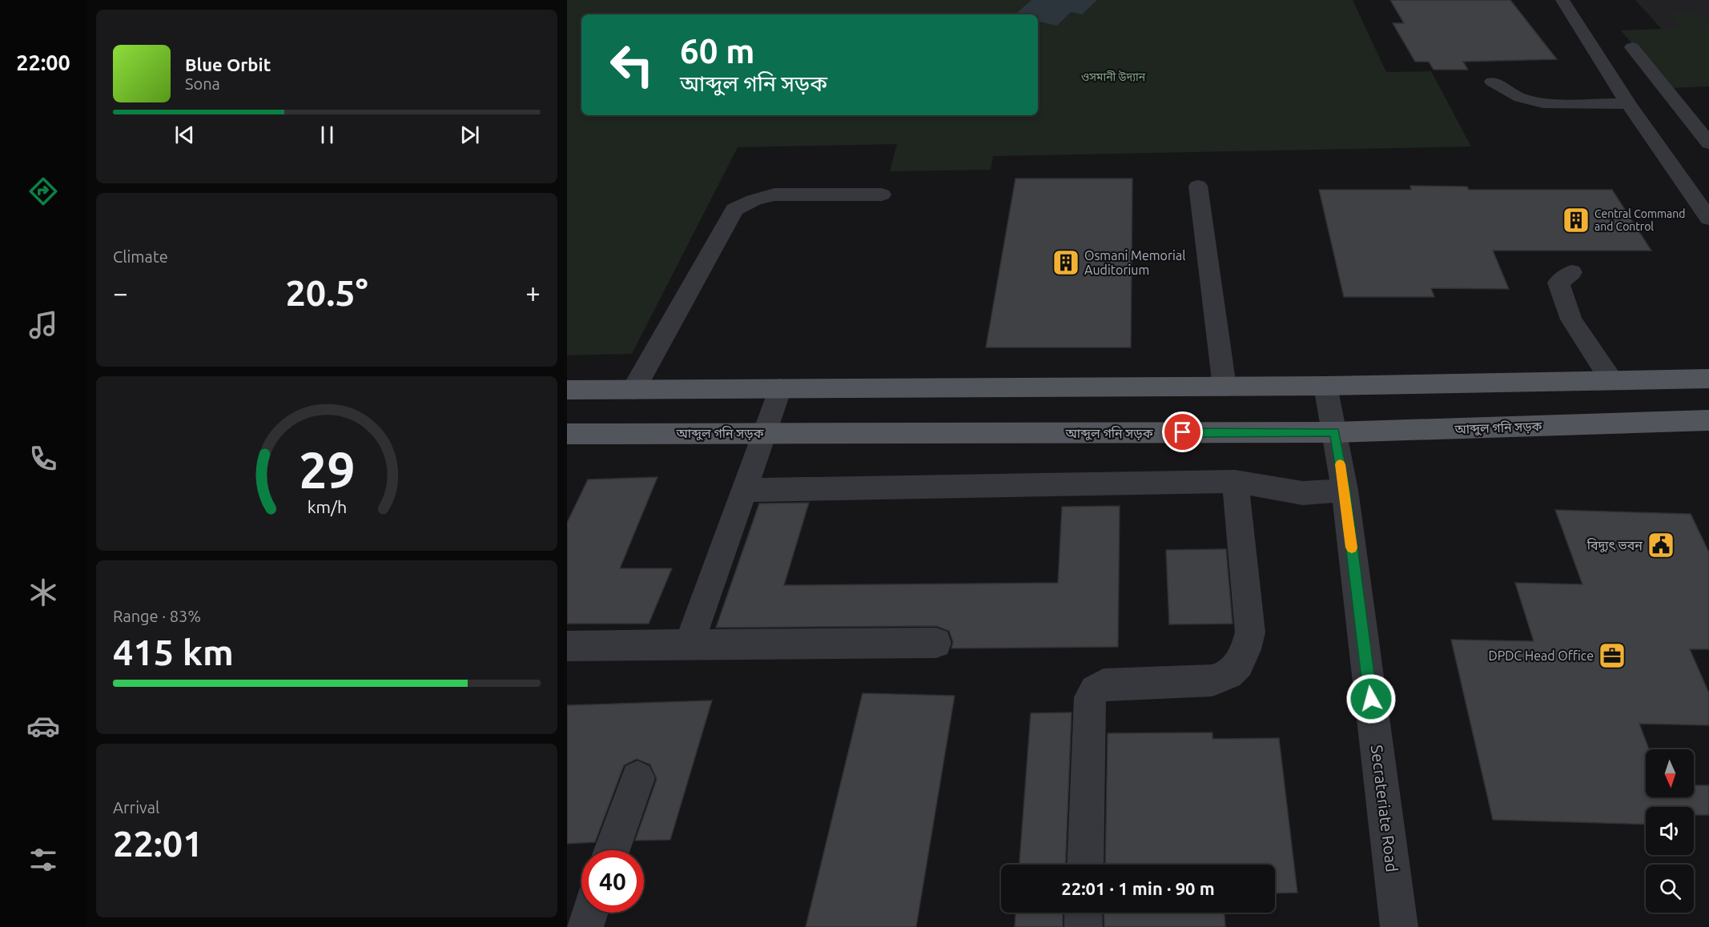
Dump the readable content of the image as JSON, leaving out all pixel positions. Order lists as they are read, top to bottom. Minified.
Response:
{"streets":{"main road":["আব্দুল গনি সড়ক"],"street":["Secrateriate Road"]},"crossings":[["আব্দুল গনি সড়ক","Secrateriate Road"]],"parks":["ওসমানী উদ্যান"],"places":{"building":["Central Command and Control","Osmani Memorial Auditorium"],"public building":["বিদ্যুৎ ভবন"],"office":["DPDC Head Office"]},"north":"bottom","page":{"tabs":"22:00","turn":["60 m","আব্দুল গনি সড়ক"],"song":["Blue Orbit","Sona"],"tile":["Climate",["Range · 83%","415 km"],["Arrival","22:01"]],"heat":["−","20.5°","+"],"limit":"40","trip":"22:01 · 1 min · 90 m","gauge":["29","km/h"]}}
